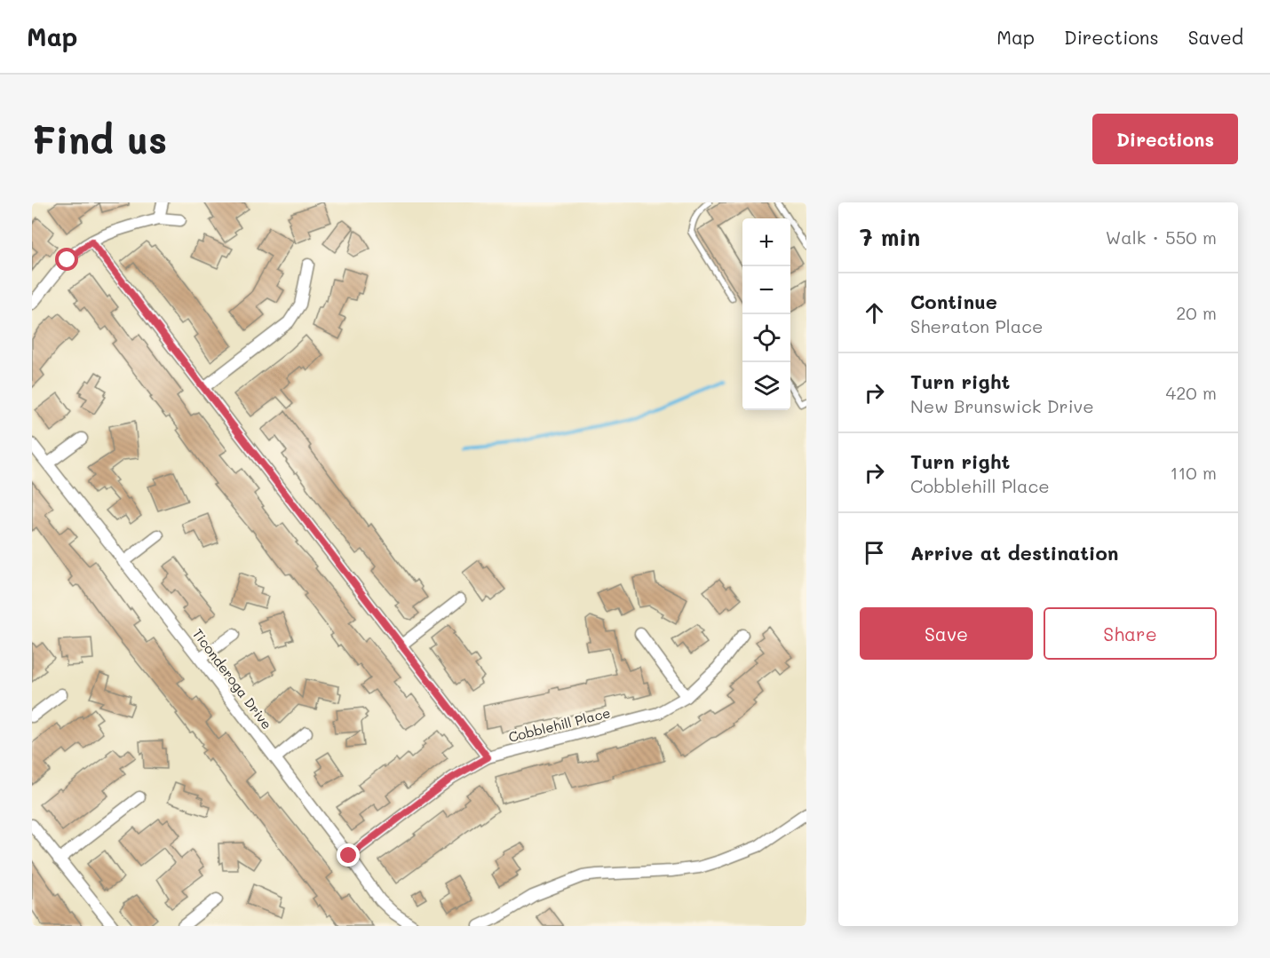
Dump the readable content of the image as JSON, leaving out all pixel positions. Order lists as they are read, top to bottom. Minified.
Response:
{"streets":{"street":["Ticonderoga Drive","Cobblehill Place"]},"crossings":[["Ticonderoga Drive","Cobblehill Place"]],"page":{"header":"Map","nav":["Map","Directions","Saved"],"buttons":["Directions",["Save","Share"]],"title":"Find us","heading":["7 min","Walk · 550 m"],"map_buttons":["+","−"],"list":[["Continue","Sheraton Place","20 m"],["Turn right","New Brunswick Drive","420 m"],["Turn right","Cobblehill Place","110 m"],"Arrive at destination"]}}
